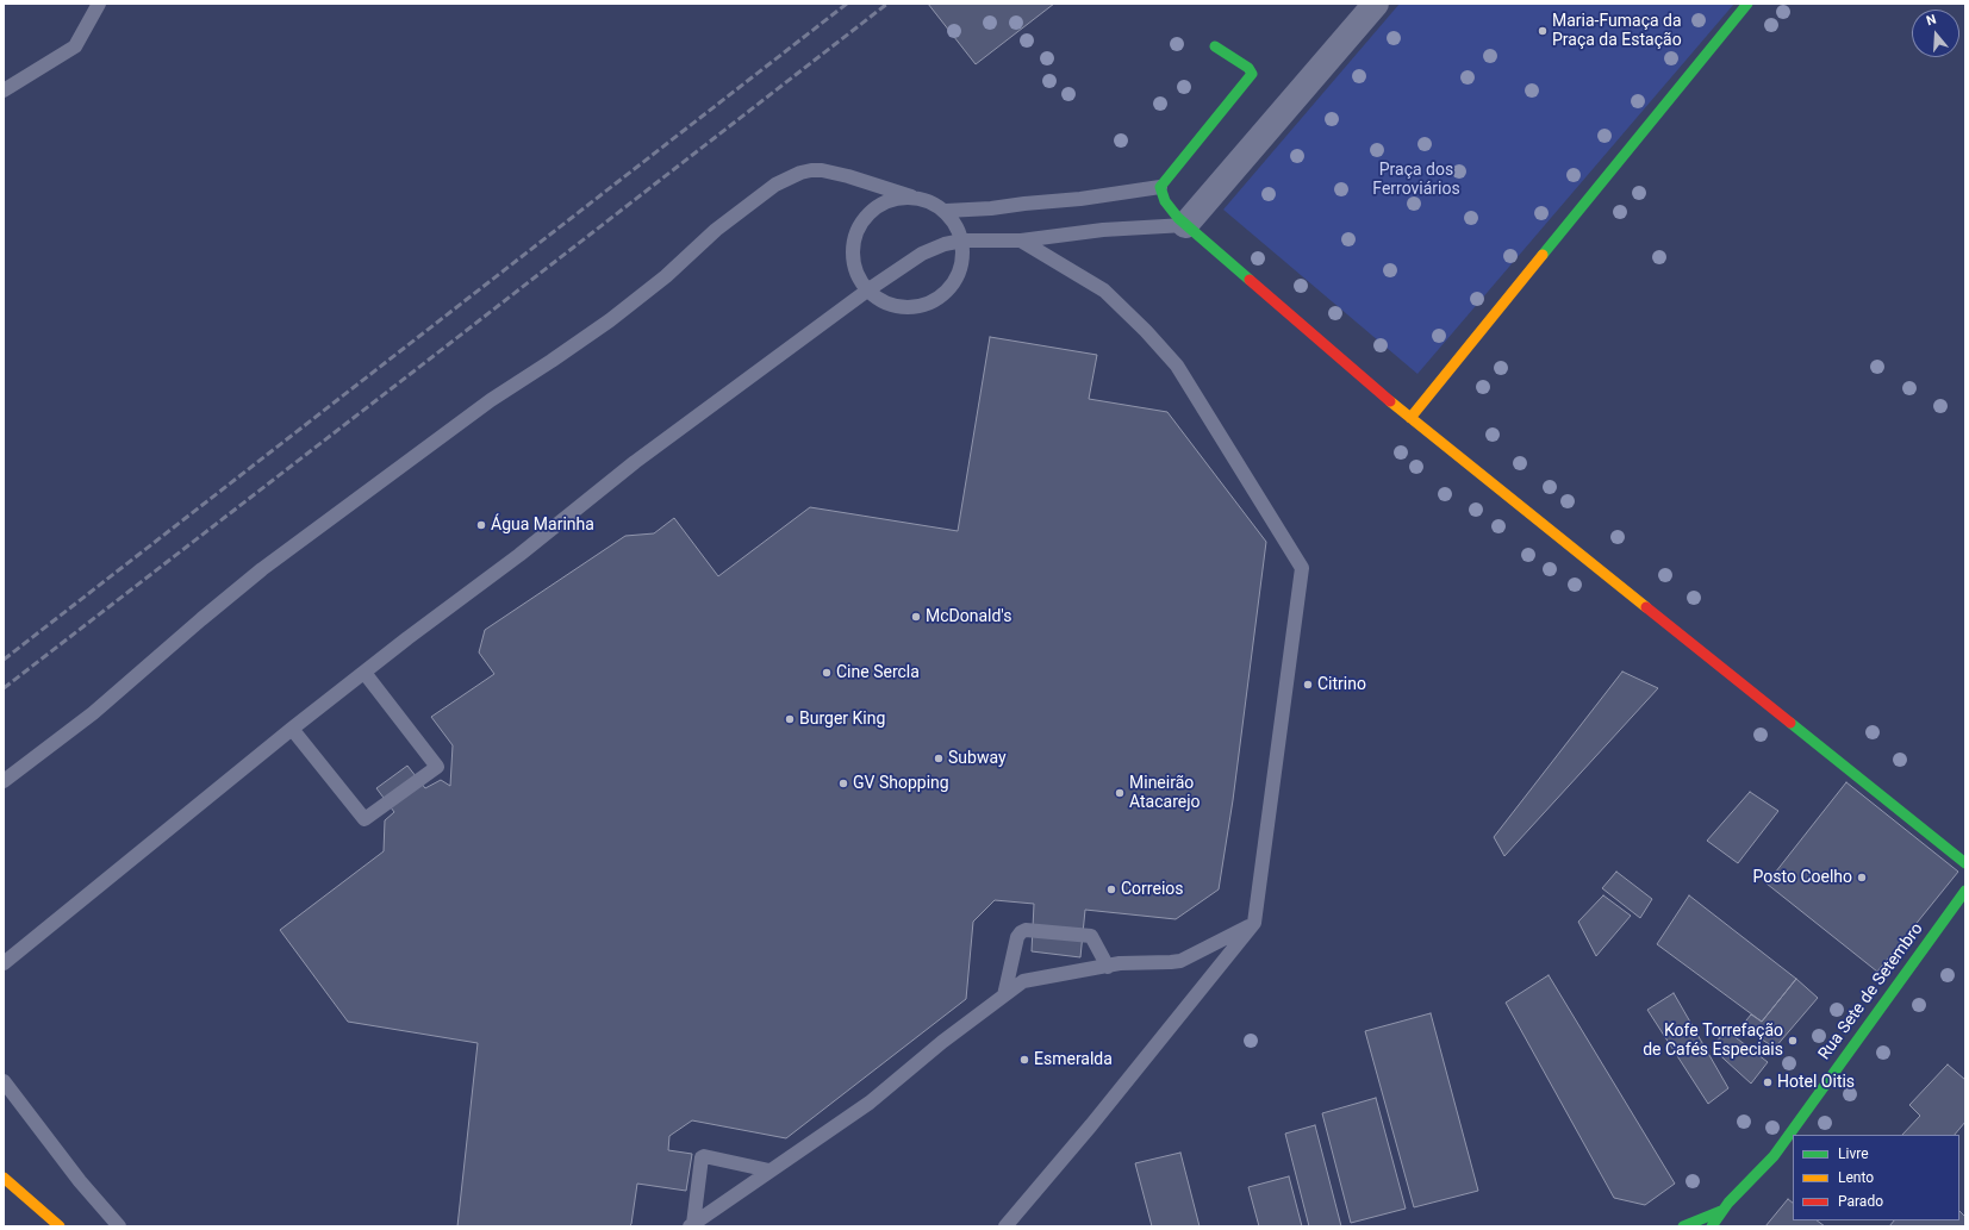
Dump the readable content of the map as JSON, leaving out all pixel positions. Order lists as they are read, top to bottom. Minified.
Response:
{"streets":{"street":["Rua Sete de Setembro"]},"parks":["Praça dos Ferroviários"],"places":["Maria-Fumaça da Praça da Estação","Água Marinha","McDonald's","Cine Sercla","Citrino","Burger King","Subway","GV Shopping","Mineirão Atacarejo","Posto Coelho","Correios","Kofe Torrefação de Cafés Especiais","Esmeralda","Hotel Oitis"],"legend":["Livre","Lento","Parado"],"north":"top"}
